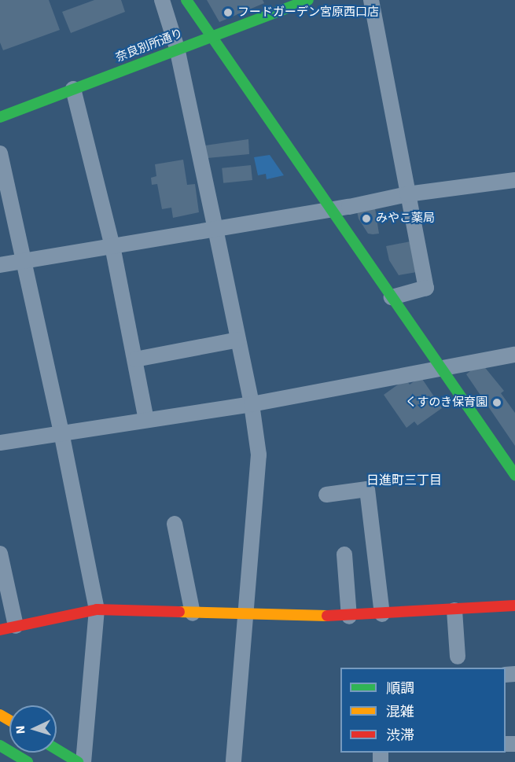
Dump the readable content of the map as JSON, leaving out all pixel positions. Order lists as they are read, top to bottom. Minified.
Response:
{"streets":{"main road":["奈良別所通り"]},"districts":["日進町三丁目"],"places":["フードガーデン宮原西口店","みやこ薬局","くすのき保育園"],"legend":["順調","混雑","渋滞"],"north":"left"}
